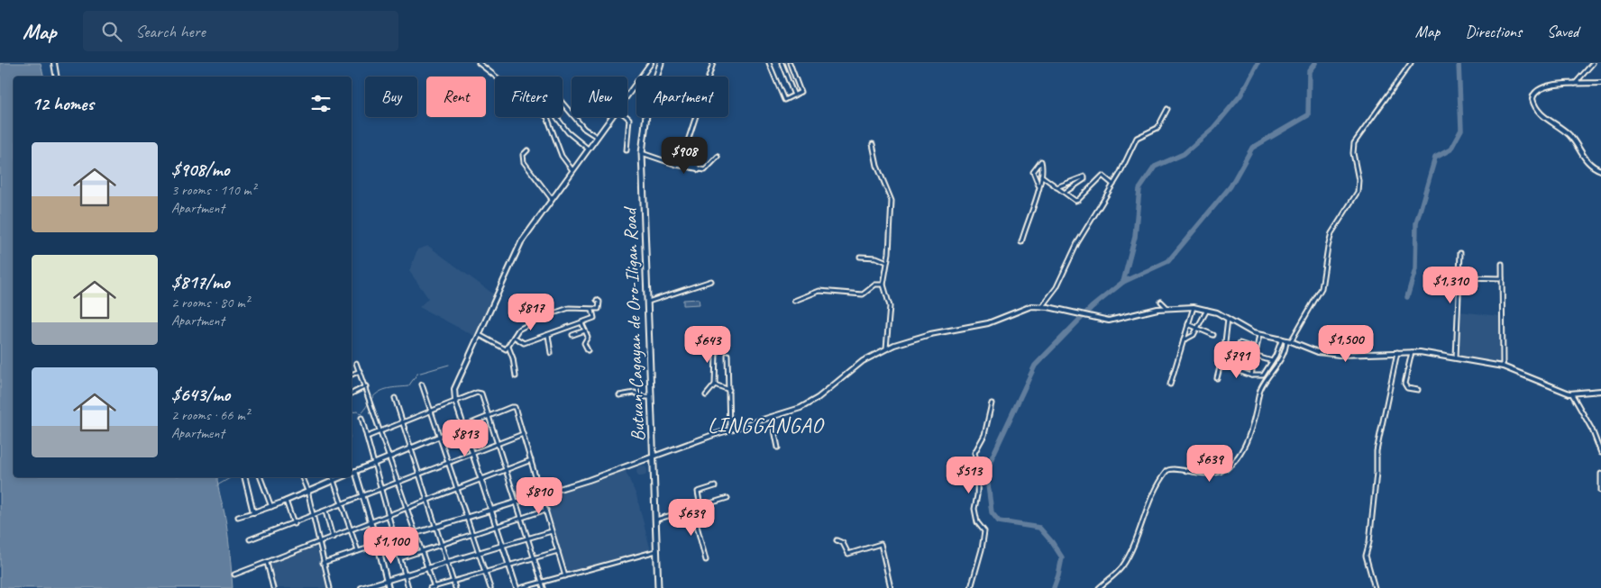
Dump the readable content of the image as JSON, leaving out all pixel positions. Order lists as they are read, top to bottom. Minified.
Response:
{"streets":{"highway":["Butuan-Cagayan de Oro-Iligan Road"]},"districts":["LINGGANGAO"],"page":{"header":"Map","search":"Search here","nav":["Map","Directions","Saved"],"chip":["Buy","Rent","Filters","New","Apartment"],"heading":"12 homes","list":[{"name":"$908/mo","note":"3 rooms · 110 m² · Apartment"},{"name":"$817/mo","note":"2 rooms · 80 m² · Apartment"},{"name":"$643/mo","note":"2 rooms · 66 m² · Apartment"}],"price":["$908","$1,310","$817","$1,500","$643","$791","$813","$639","$513","$810","$639","$1,100"]}}
